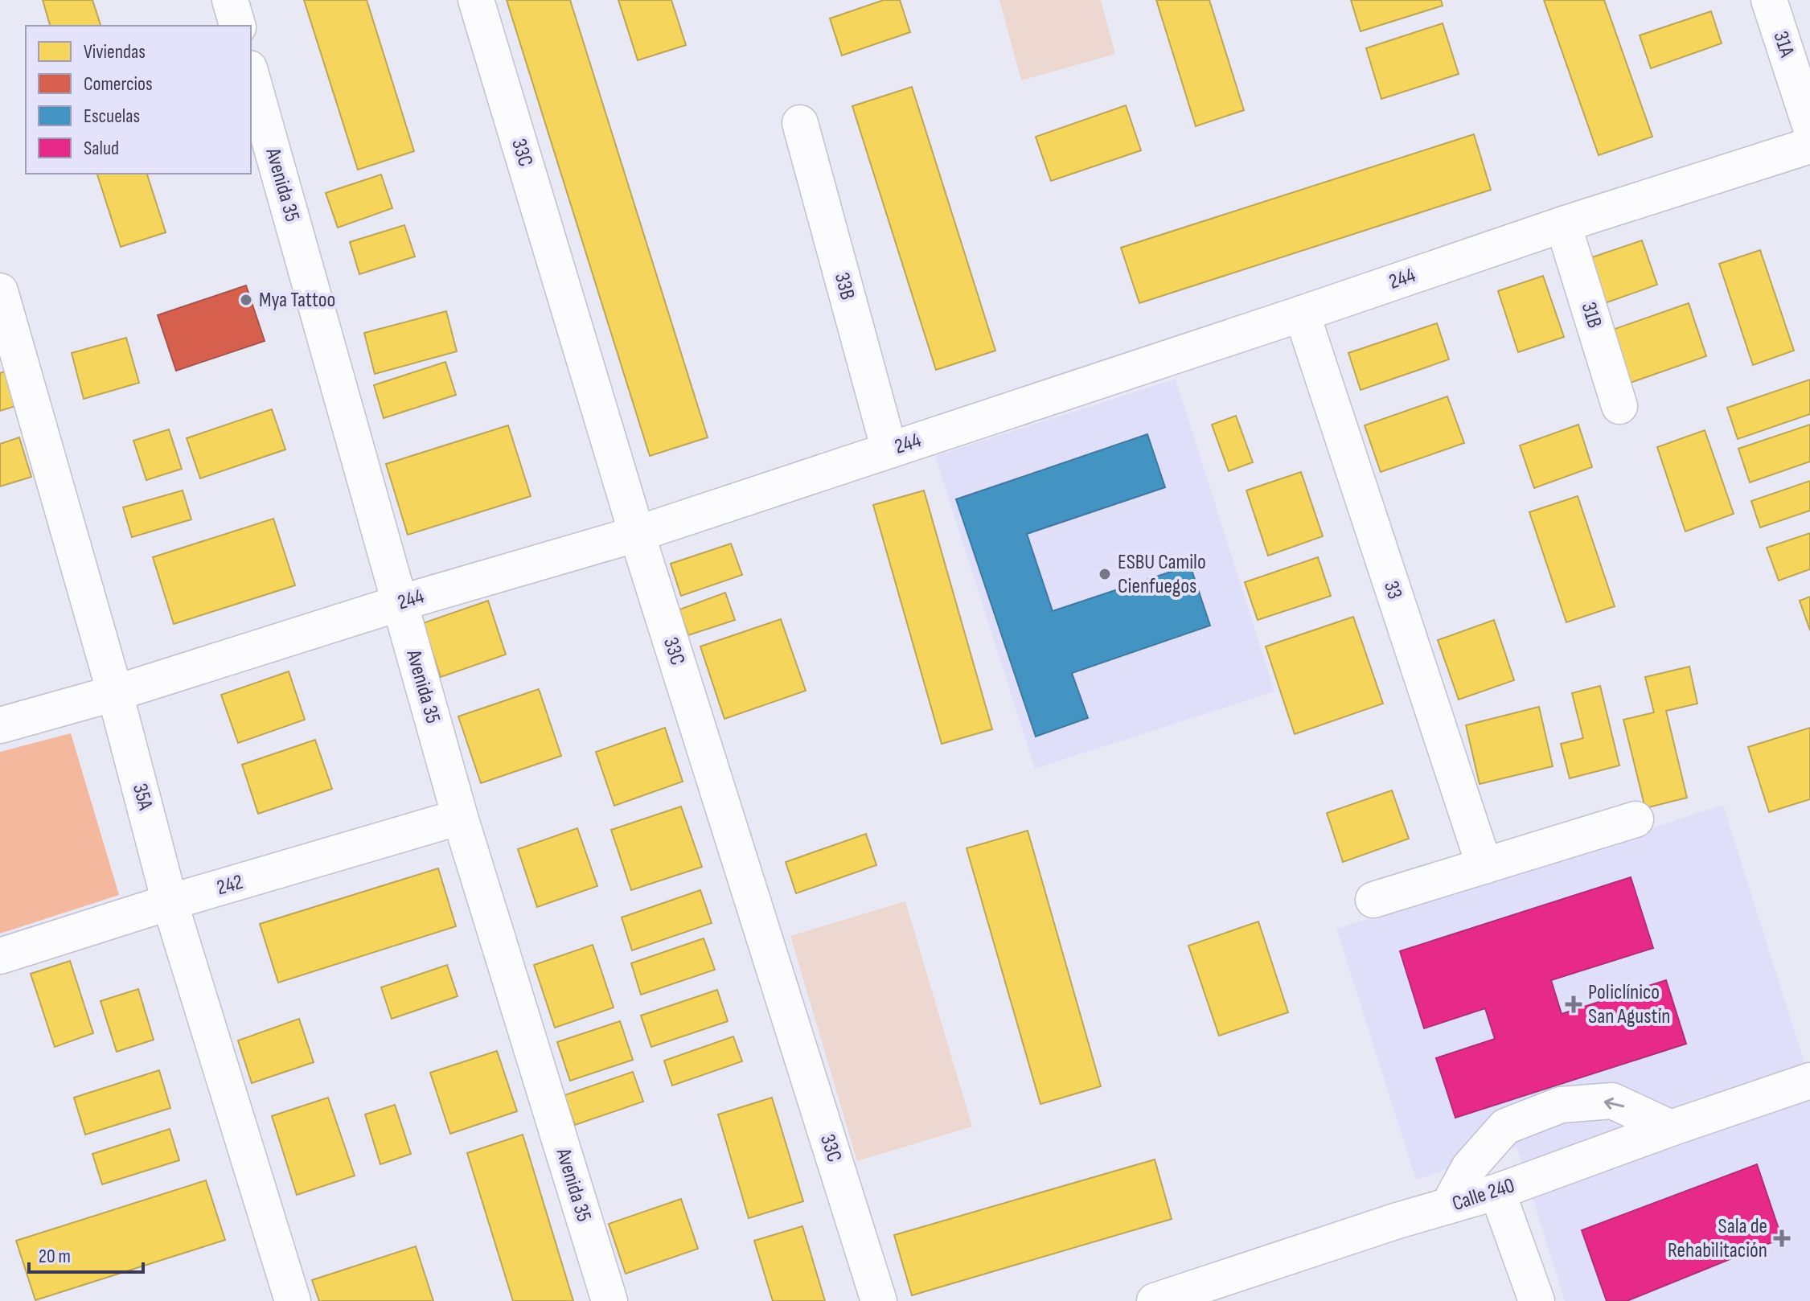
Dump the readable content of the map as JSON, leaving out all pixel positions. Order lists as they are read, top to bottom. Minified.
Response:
{"streets":{"street":["31A","33C","Avenida 35","244","33B","31B","33","35A","242","Calle 240"]},"crossings":[["33C","244"],["Avenida 35","244"],["Avenida 35","242"],["244","33B"],["244","31B"],["244","33"],["244","35A"],["35A","242"]],"places":{"other":["Mya Tattoo","ESBU Camilo Cienfuegos"],"health":["Policlínico San Agustín","Sala de Rehabilitación"]},"legend":["Viviendas","Comercios","Escuelas","Salud"],"scale_bar":"20 m"}
